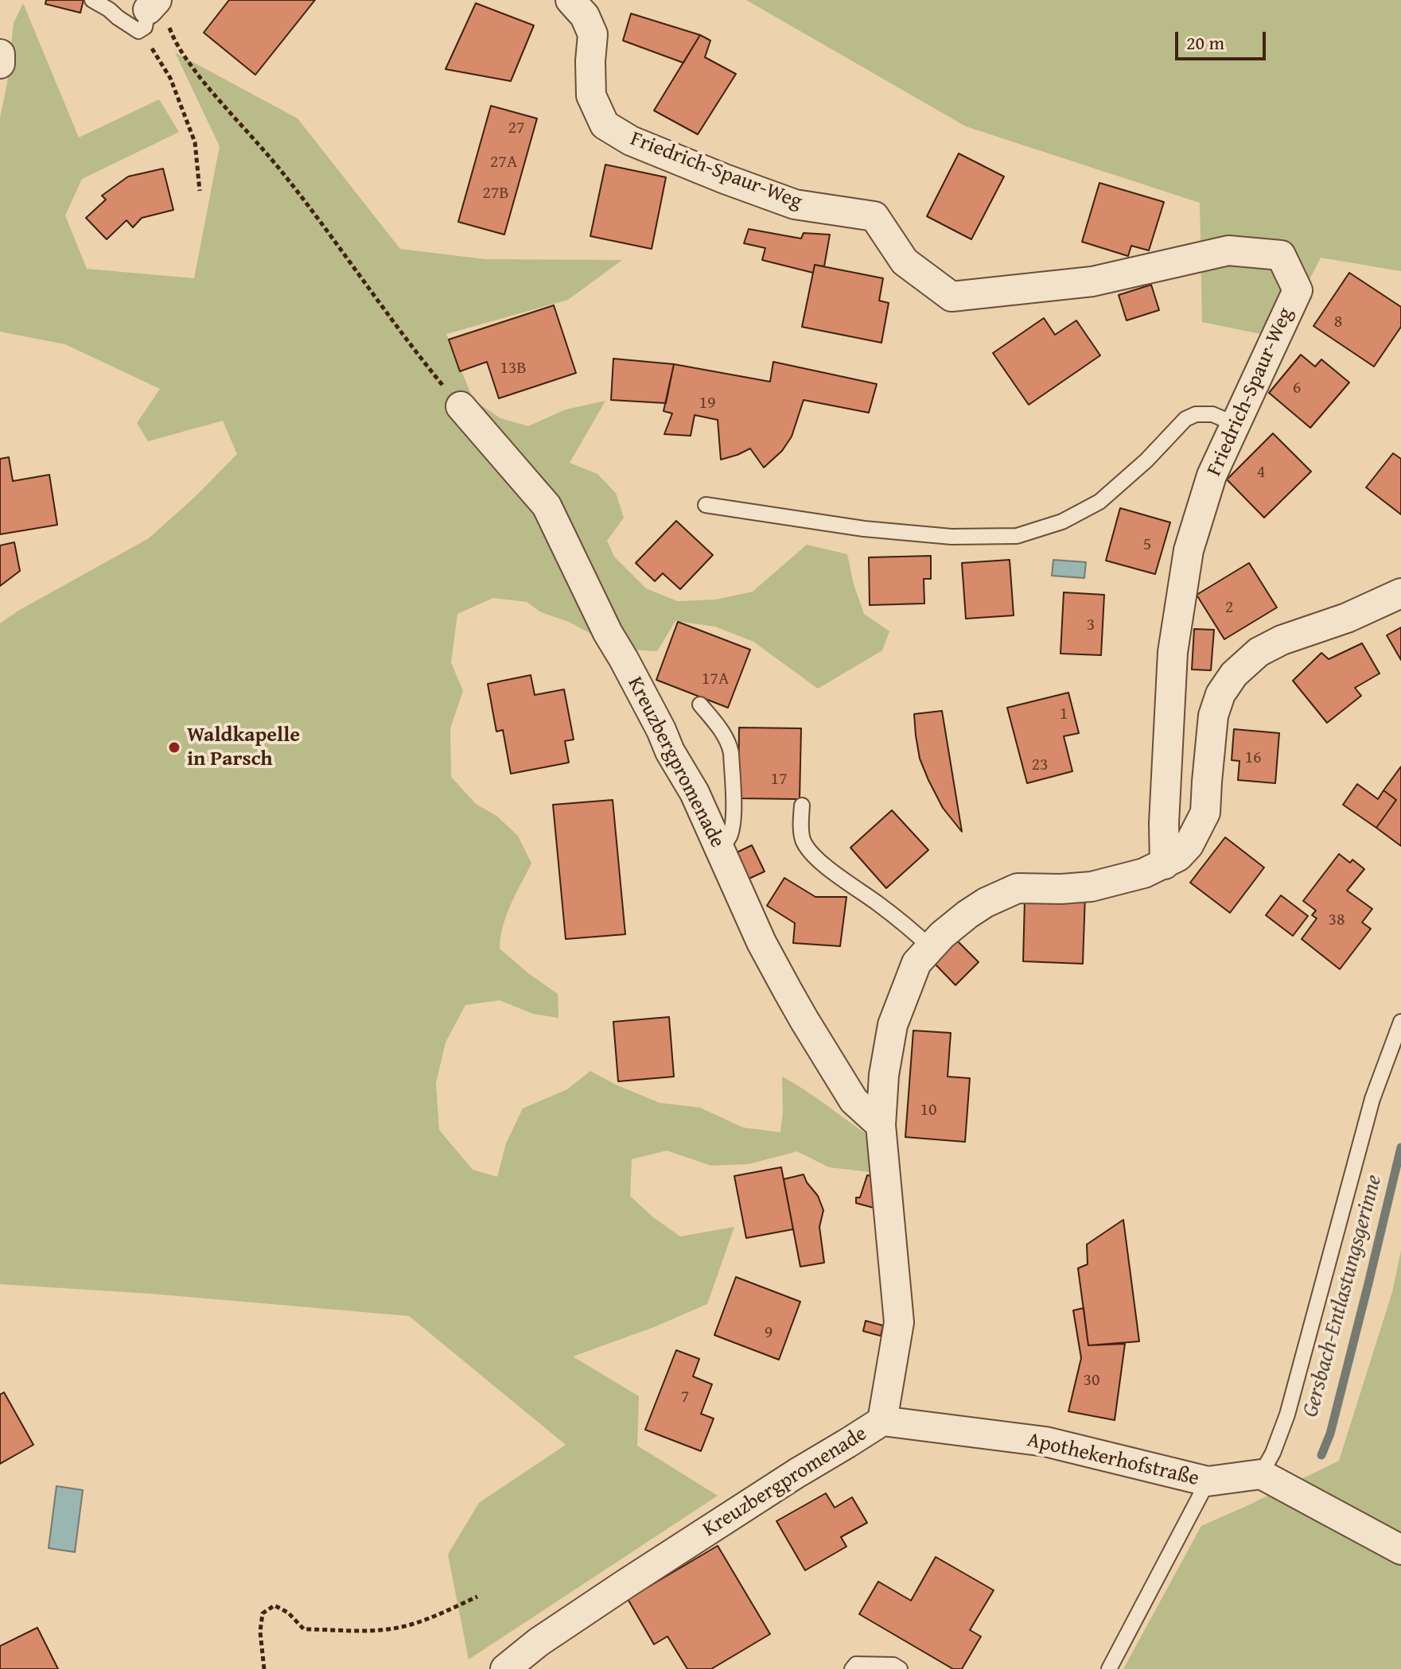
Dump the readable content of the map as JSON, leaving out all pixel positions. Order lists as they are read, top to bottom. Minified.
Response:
{"streets":{"street":["Friedrich-Spaur-Weg","Kreuzbergpromenade","Apothekerhofstraße"]},"crossings":[["Friedrich-Spaur-Weg","Kreuzbergpromenade"],["Kreuzbergpromenade","Apothekerhofstraße"]],"water":["Gersbach-Entlastungsgerinne"],"places":["Waldkapelle in Parsch"],"house_numbers":["27","27A","27B","8","13B","6","19","4","5","2","3","17A","1","16","23","17","38","10","9","30","7"],"scale_bar":"20 m"}
